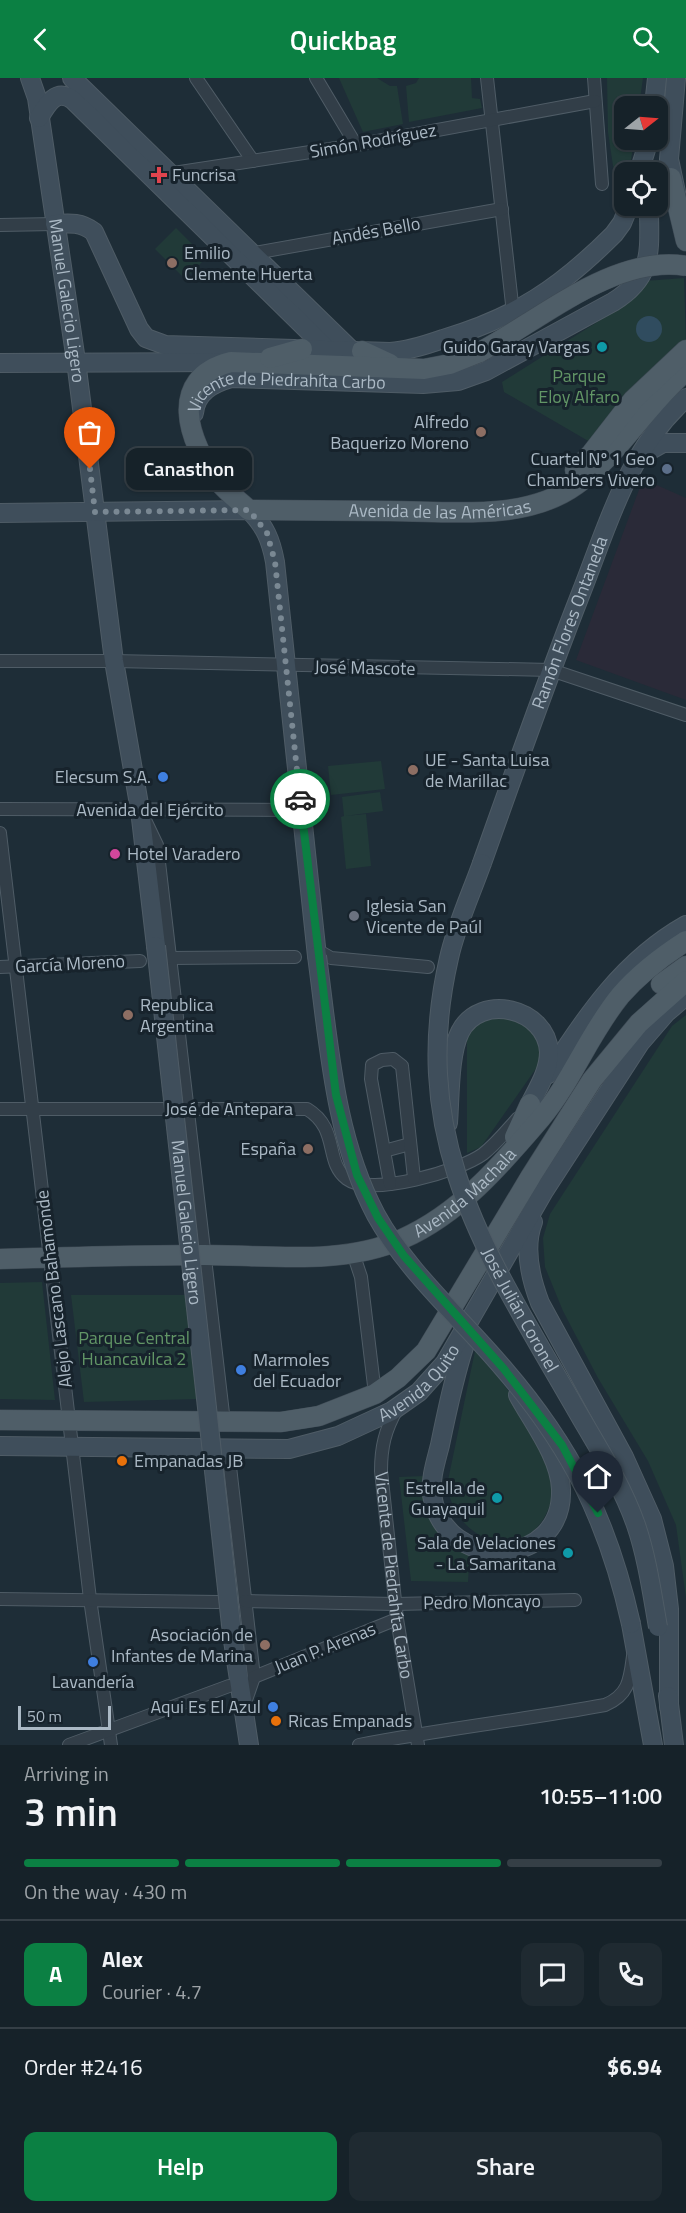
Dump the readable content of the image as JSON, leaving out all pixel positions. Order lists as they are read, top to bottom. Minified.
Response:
{"streets":{"main road":["Manuel Galecio Ligero","Vicente de Piedrahíta Carbo","Avenida de las Américas","Ramón Flores Ontaneda","Avenida Machala","José Julián Coronel","Avenida Quito"],"street":["Simón Rodríguez","Andés Bello","José Mascote","Avenida del Ejército","García Moreno","José de Antepara","Alejo Lascano Bahamonde","Pedro Moncayo","Juan P. Arenas"]},"crossings":[["Manuel Galecio Ligero","José Mascote"],["Manuel Galecio Ligero","Avenida del Ejército"],["Manuel Galecio Ligero","José de Antepara"],["Manuel Galecio Ligero","Avenida Machala"],["Manuel Galecio Ligero","Avenida Quito"],["Manuel Galecio Ligero","Pedro Moncayo"],["Manuel Galecio Ligero","Juan P. Arenas"],["Vicente de Piedrahíta Carbo","Avenida de las Américas"],["Vicente de Piedrahíta Carbo","José Mascote"],["Vicente de Piedrahíta Carbo","Avenida del Ejército"],["Vicente de Piedrahíta Carbo","Avenida Quito"],["Vicente de Piedrahíta Carbo","Pedro Moncayo"],["Vicente de Piedrahíta Carbo","Juan P. Arenas"],["Ramón Flores Ontaneda","José Mascote"],["Ramón Flores Ontaneda","José Julián Coronel"],["García Moreno","Alejo Lascano Bahamonde"],["José de Antepara","Alejo Lascano Bahamonde"],["Avenida Machala","Alejo Lascano Bahamonde"],["Alejo Lascano Bahamonde","Avenida Quito"]],"parks":["Parque Eloy Alfaro","Parque Central Huancavilca 2"],"places":{"health":["Funcrisa"],"other":["Emilio Clemente Huerta","Guido Garay Vargas","Alfredo Baquerizo Moreno","Canasthon","Cuartel Nº 1 Geo Chambers Vivero","UE - Santa Luisa de Marillac","Elecsum S.A.","Hotel Varadero","Iglesia San Vicente de Paúl","Republica Argentina","España","Marmoles del Ecuador","Empanadas JB","Estrella de Guayaquil","Sala de Velaciones - La Samaritana","Asociación de Infantes de Marina","Lavandería","Aqui Es El Azul","Ricas Empanads"]},"scale_bar":"50 m","north":"right","page":{"header":"Quickbag","bubble":"Canasthon","scale":"50 m","heading":["3 min","Arriving in","10:55–11:00"],"panel":["Alex","Courier · 4.7","Order #2416","$6.94"],"bar":"On the way · 430 m","round":"A","buttons":["Help","Share"]}}
